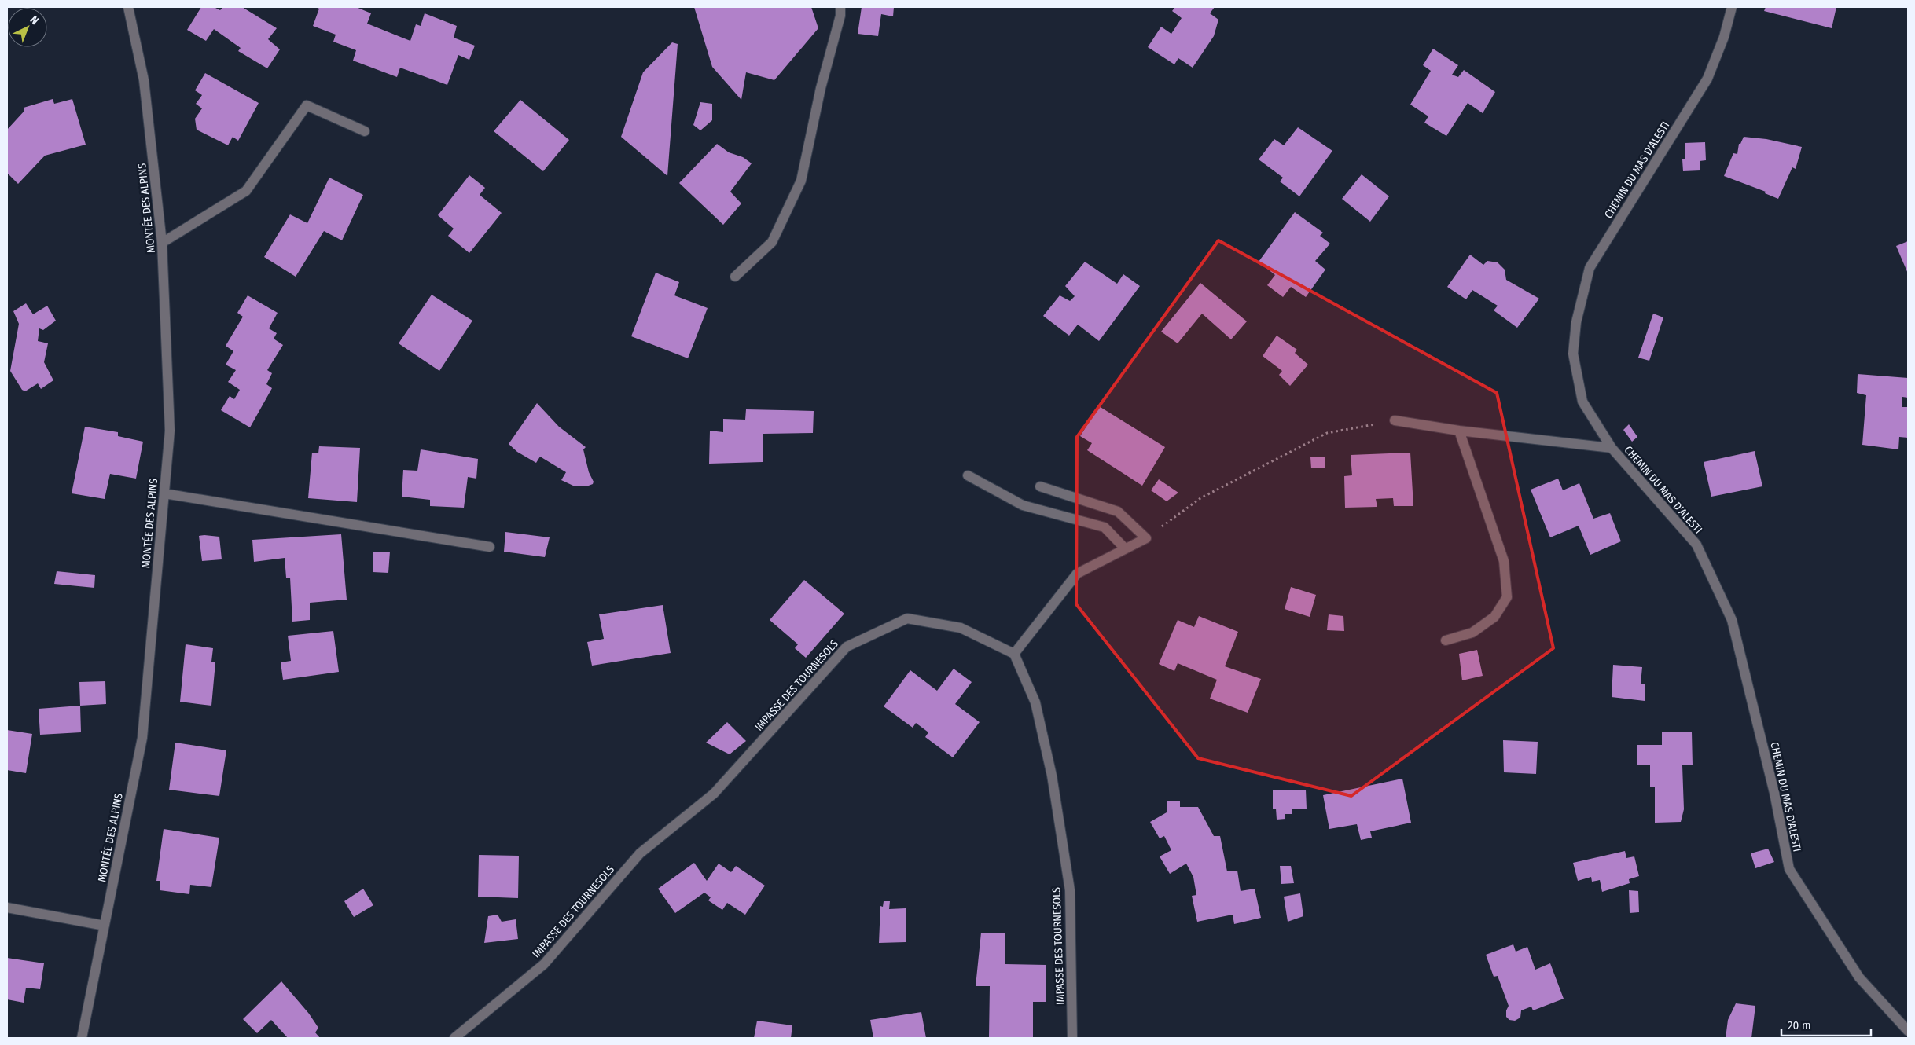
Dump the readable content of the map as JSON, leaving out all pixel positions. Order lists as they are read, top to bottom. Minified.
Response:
{"streets":{"street":["CHEMIN DU MAS D'ALESTI","MONTÉE DES ALPINS","IMPASSE DES TOURNESOLS"]},"scale_bar":"20 m","north":"top right"}
